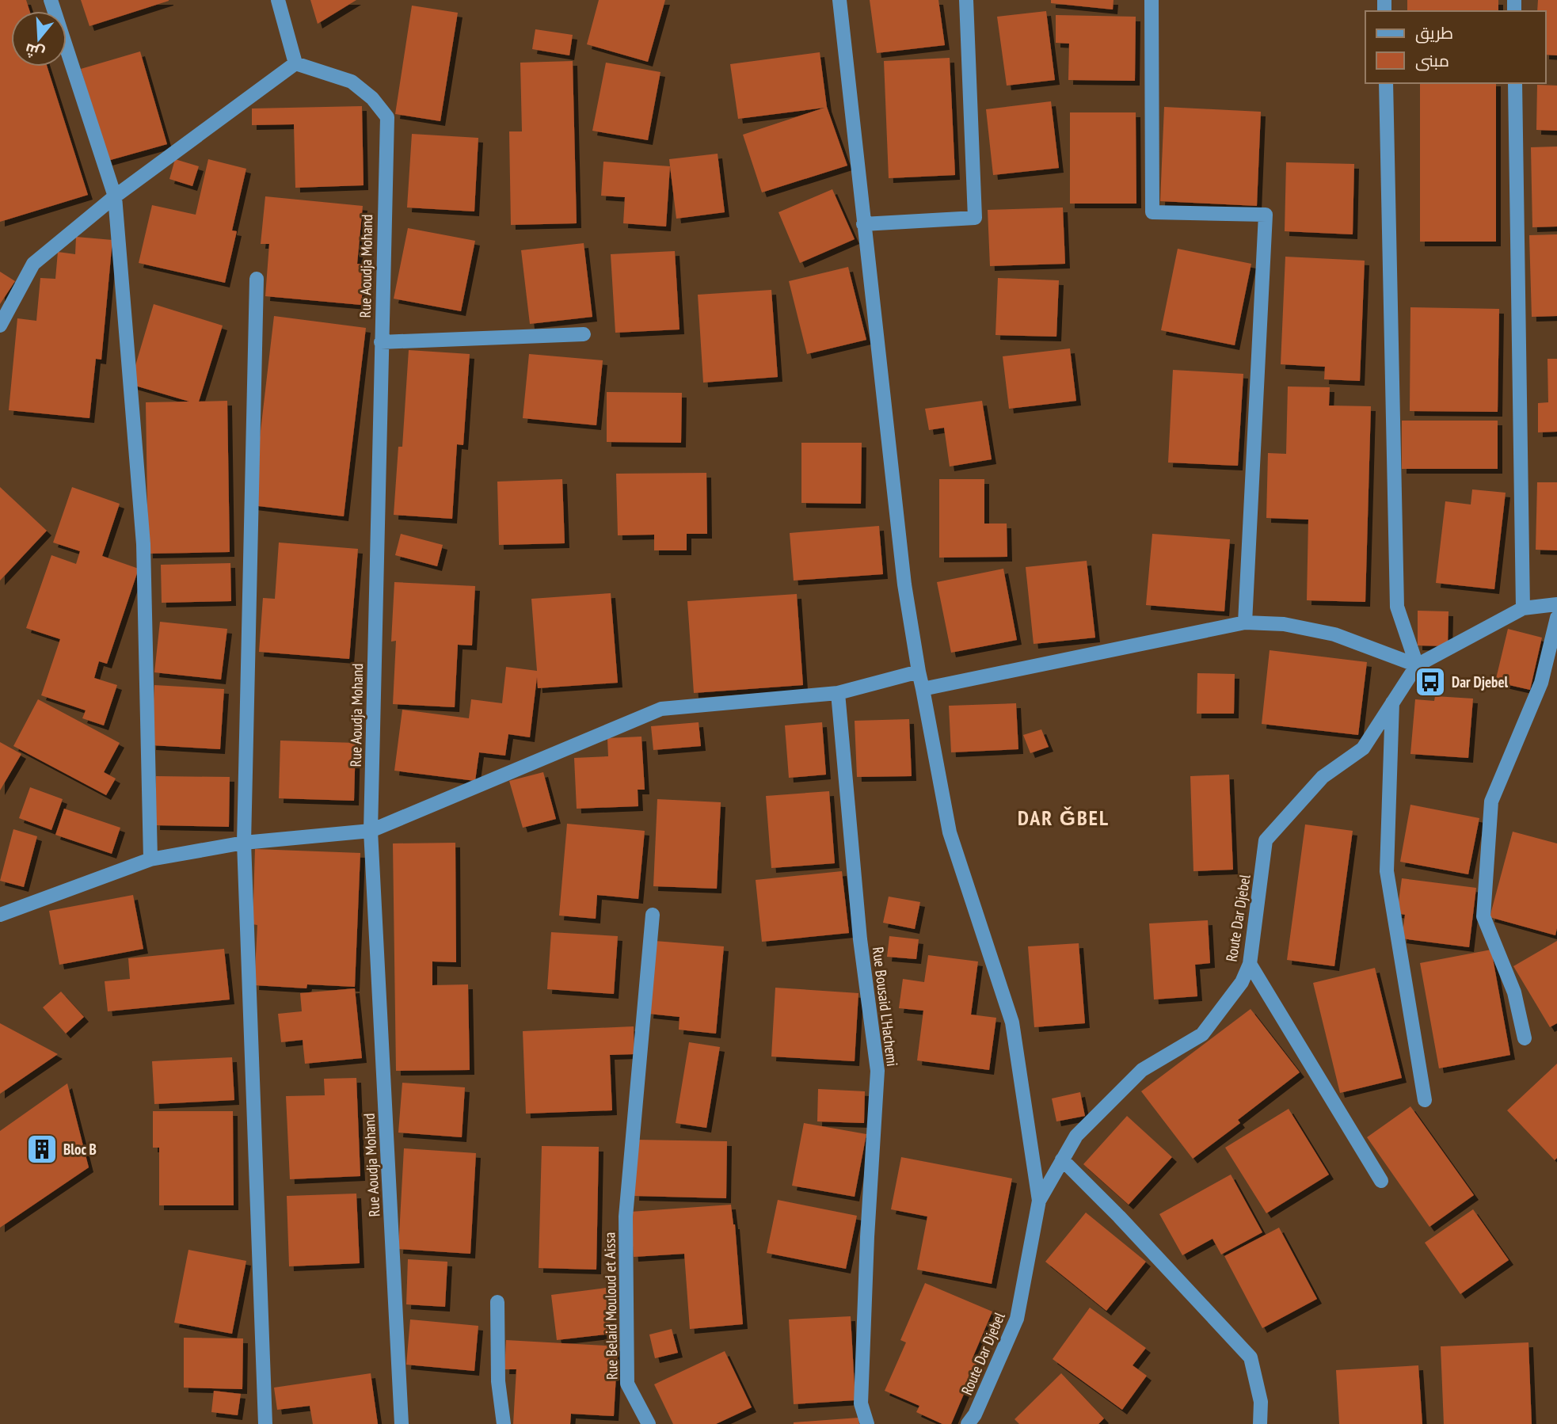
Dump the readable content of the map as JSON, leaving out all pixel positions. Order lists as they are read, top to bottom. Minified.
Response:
{"streets":{"street":["Rue Aoudja Mohand","Route Dar Djebel","Rue Bousaid L'Hachemi","Rue Belaid Mouloud et Aissa"]},"districts":["DAR ǦBEL"],"places":{"bus stop":["Dar Djebel"],"building":["Bloc B"]},"legend":["طريق","مبنى"],"north":"bottom"}
